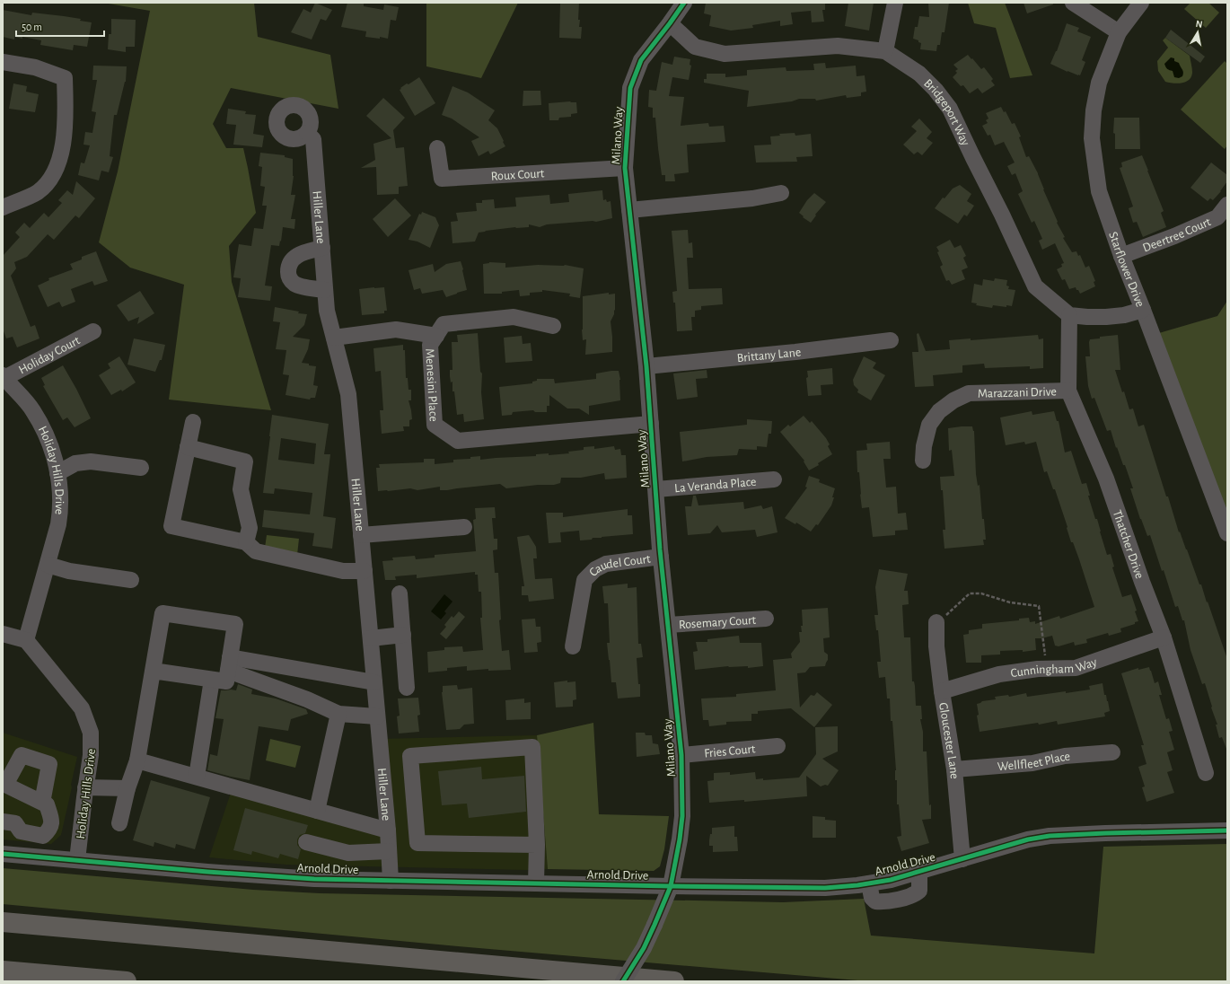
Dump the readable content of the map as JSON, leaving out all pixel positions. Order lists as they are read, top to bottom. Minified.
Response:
{"streets":{"street":["Bridgeport Way","Milano Way","Roux Court","Hiller Lane","Deertree Court","Starflower Drive","Holiday Court","Brittany Lane","Menesini Place","Marazzani Drive","Holiday Hills Drive","La Veranda Place","Thatcher Drive","Caudel Court","Rosemary Court","Cunningham Way","Gloucester Lane","Fries Court","Wellfleet Place","Arnold Drive"]},"crossings":[["Bridgeport Way","Milano Way"],["Bridgeport Way","Thatcher Drive"],["Milano Way","Roux Court"],["Milano Way","Brittany Lane"],["Milano Way","Menesini Place"],["Milano Way","La Veranda Place"],["Milano Way","Caudel Court"],["Milano Way","Rosemary Court"],["Milano Way","Fries Court"],["Milano Way","Arnold Drive"],["Hiller Lane","Arnold Drive"],["Deertree Court","Starflower Drive"],["Holiday Court","Holiday Hills Drive"],["Marazzani Drive","Thatcher Drive"],["Holiday Hills Drive","Arnold Drive"],["Thatcher Drive","Cunningham Way"],["Cunningham Way","Gloucester Lane"],["Gloucester Lane","Wellfleet Place"],["Gloucester Lane","Arnold Drive"]],"scale_bar":"50 m","north":"top"}
